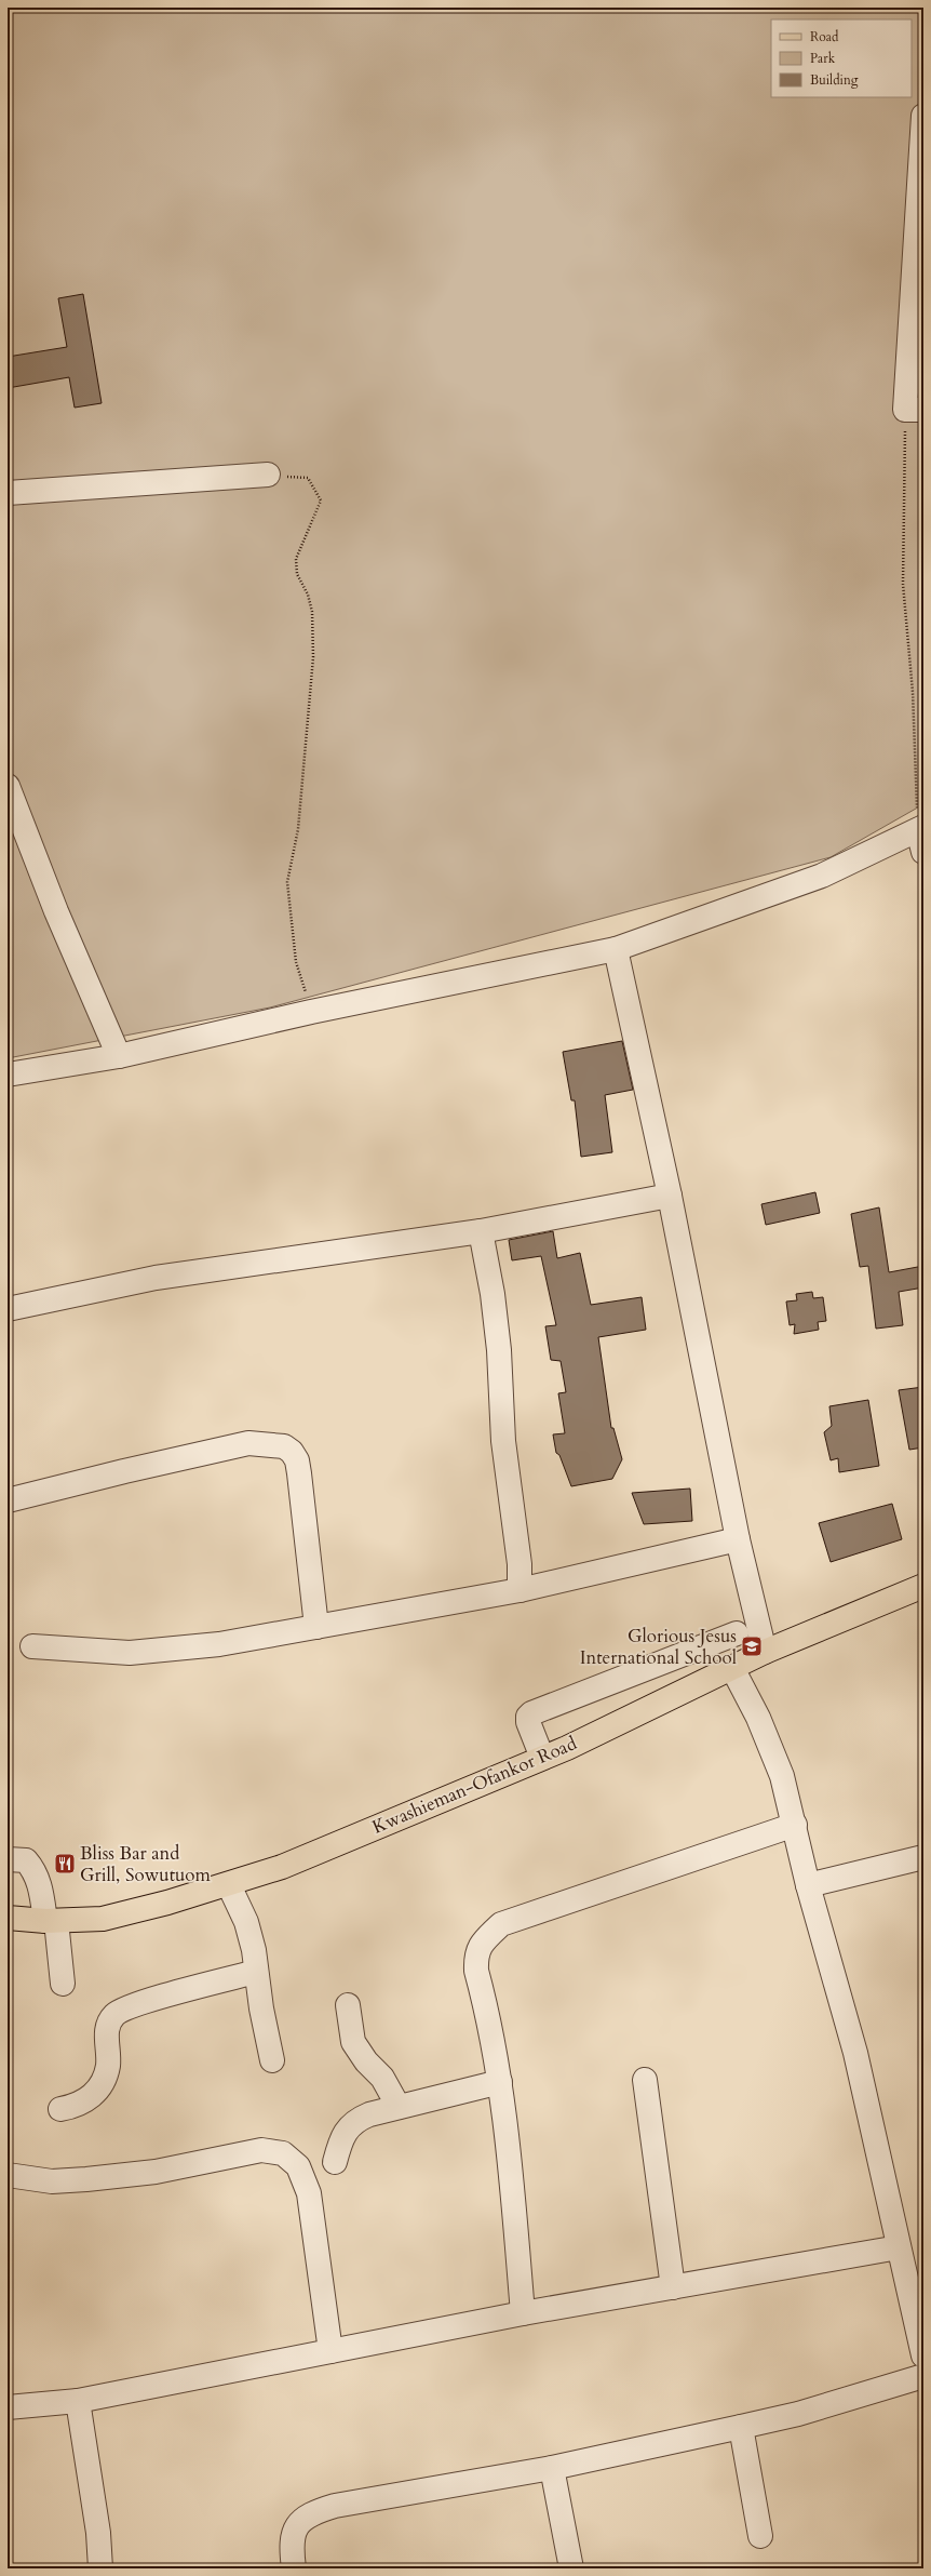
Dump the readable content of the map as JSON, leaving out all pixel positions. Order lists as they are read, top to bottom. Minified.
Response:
{"streets":{"main road":["Kwashieman-Ofankor Road"]},"places":{"school or university":["Glorious Jesus International School"],"restaurant":["Bliss Bar and Grill, Sowutuom"]},"legend":["Road","Park","Building"]}
